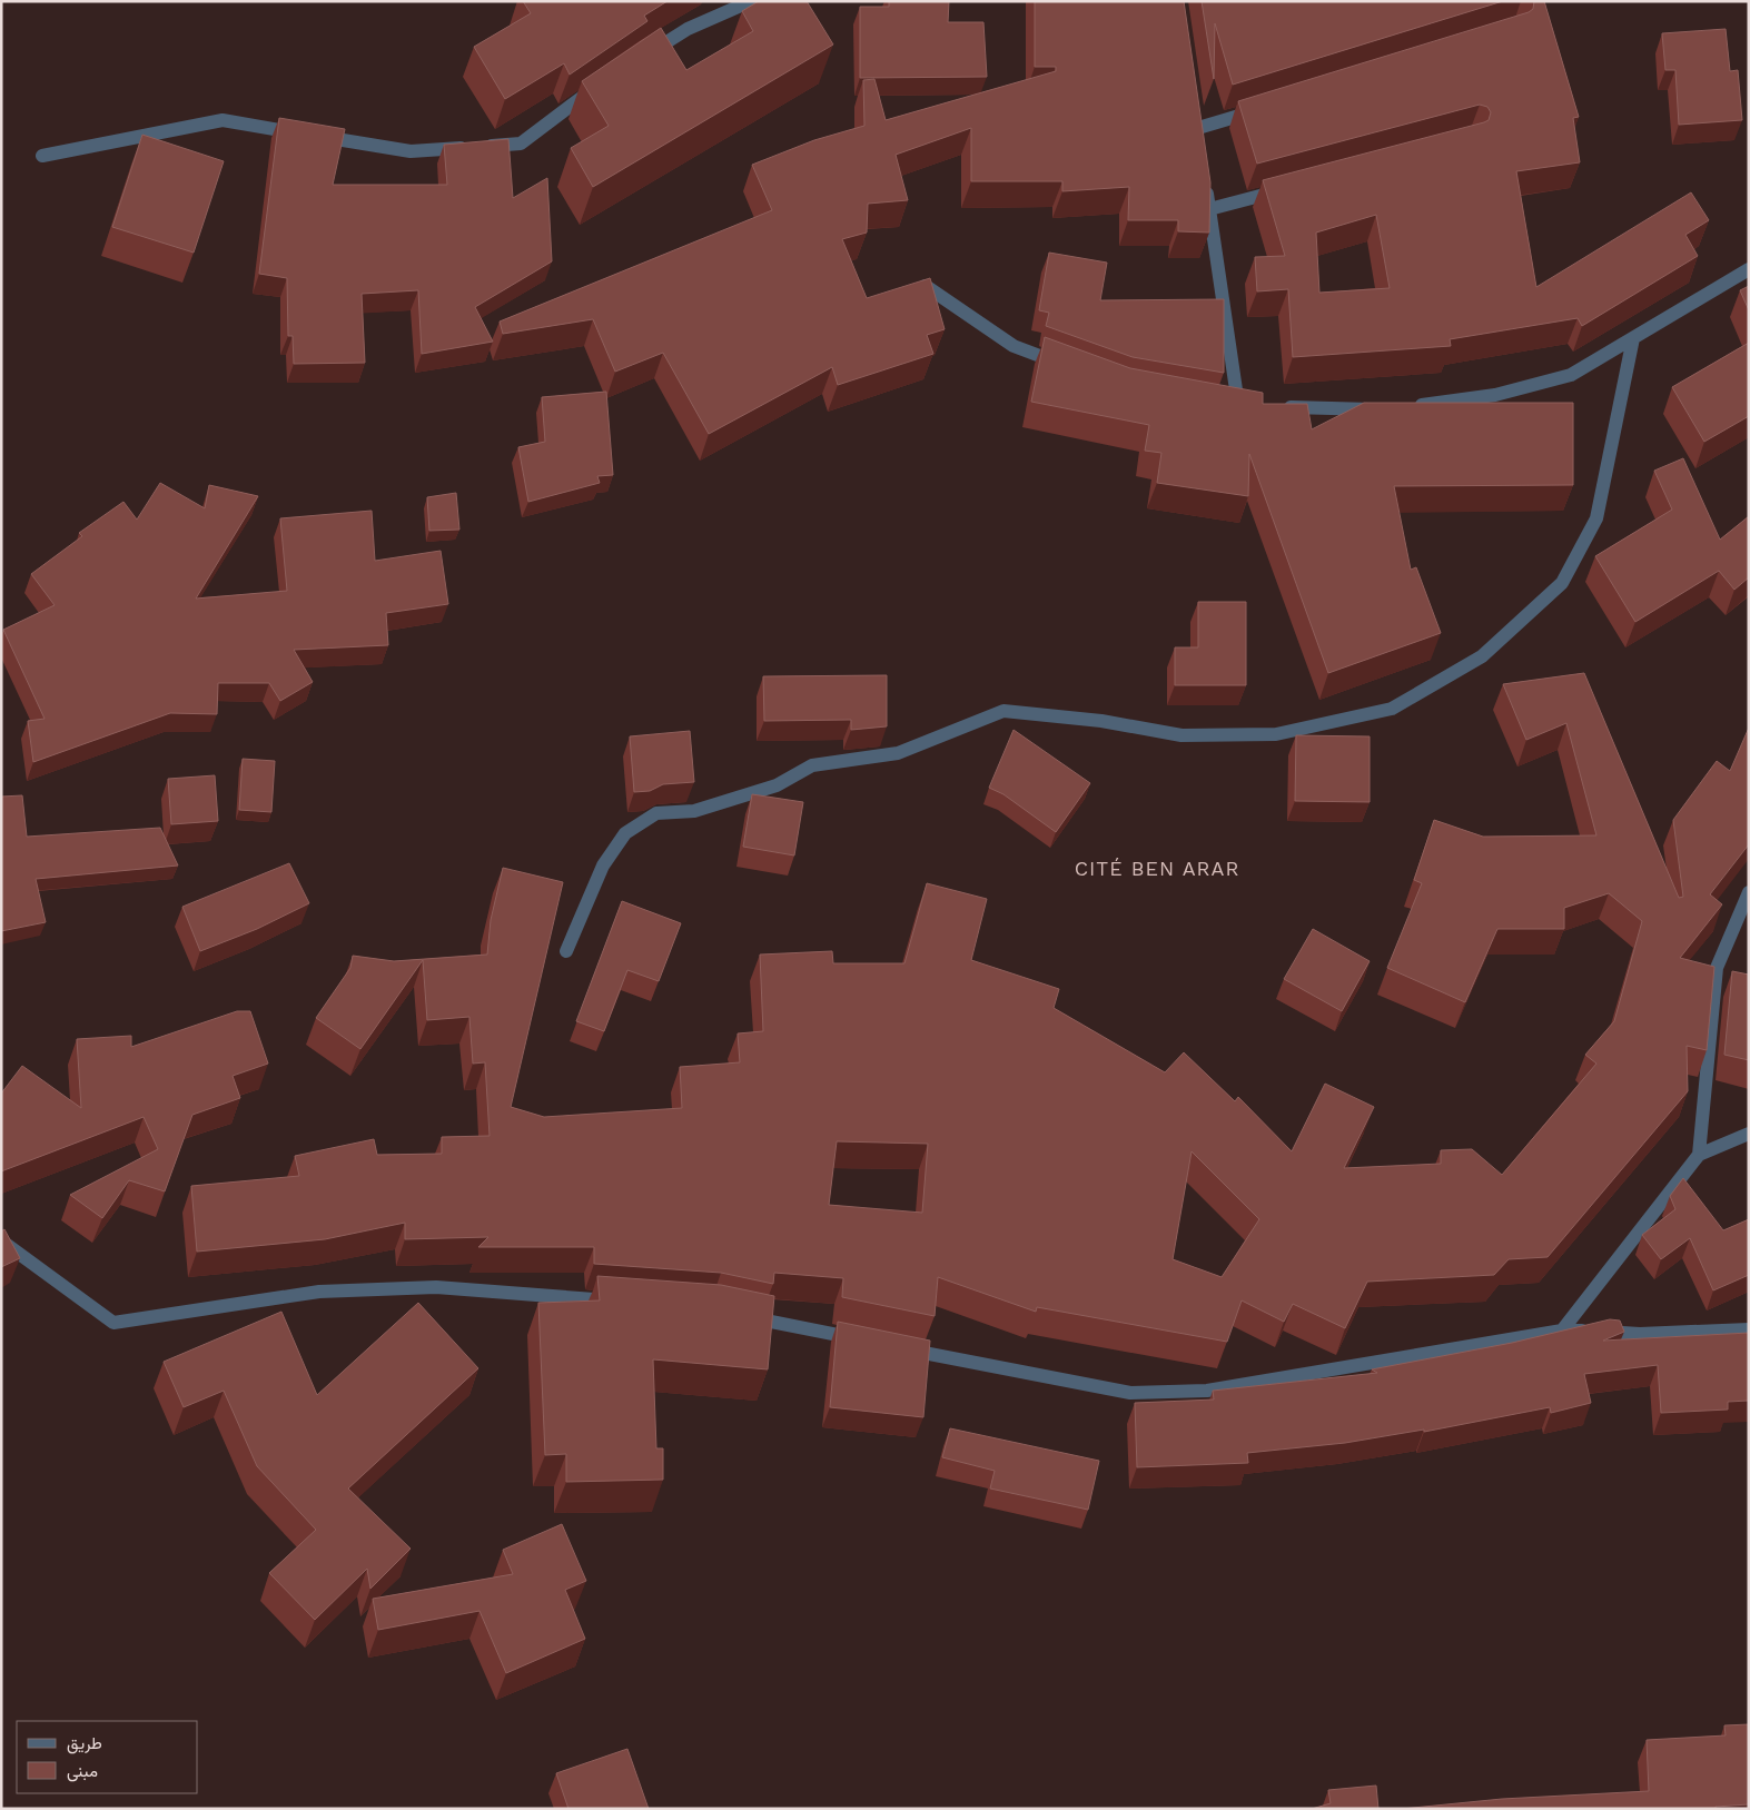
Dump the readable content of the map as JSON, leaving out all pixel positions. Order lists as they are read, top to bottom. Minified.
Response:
{"districts":["CITÉ BEN ARAR"],"legend":["طريق","مبنى"]}
